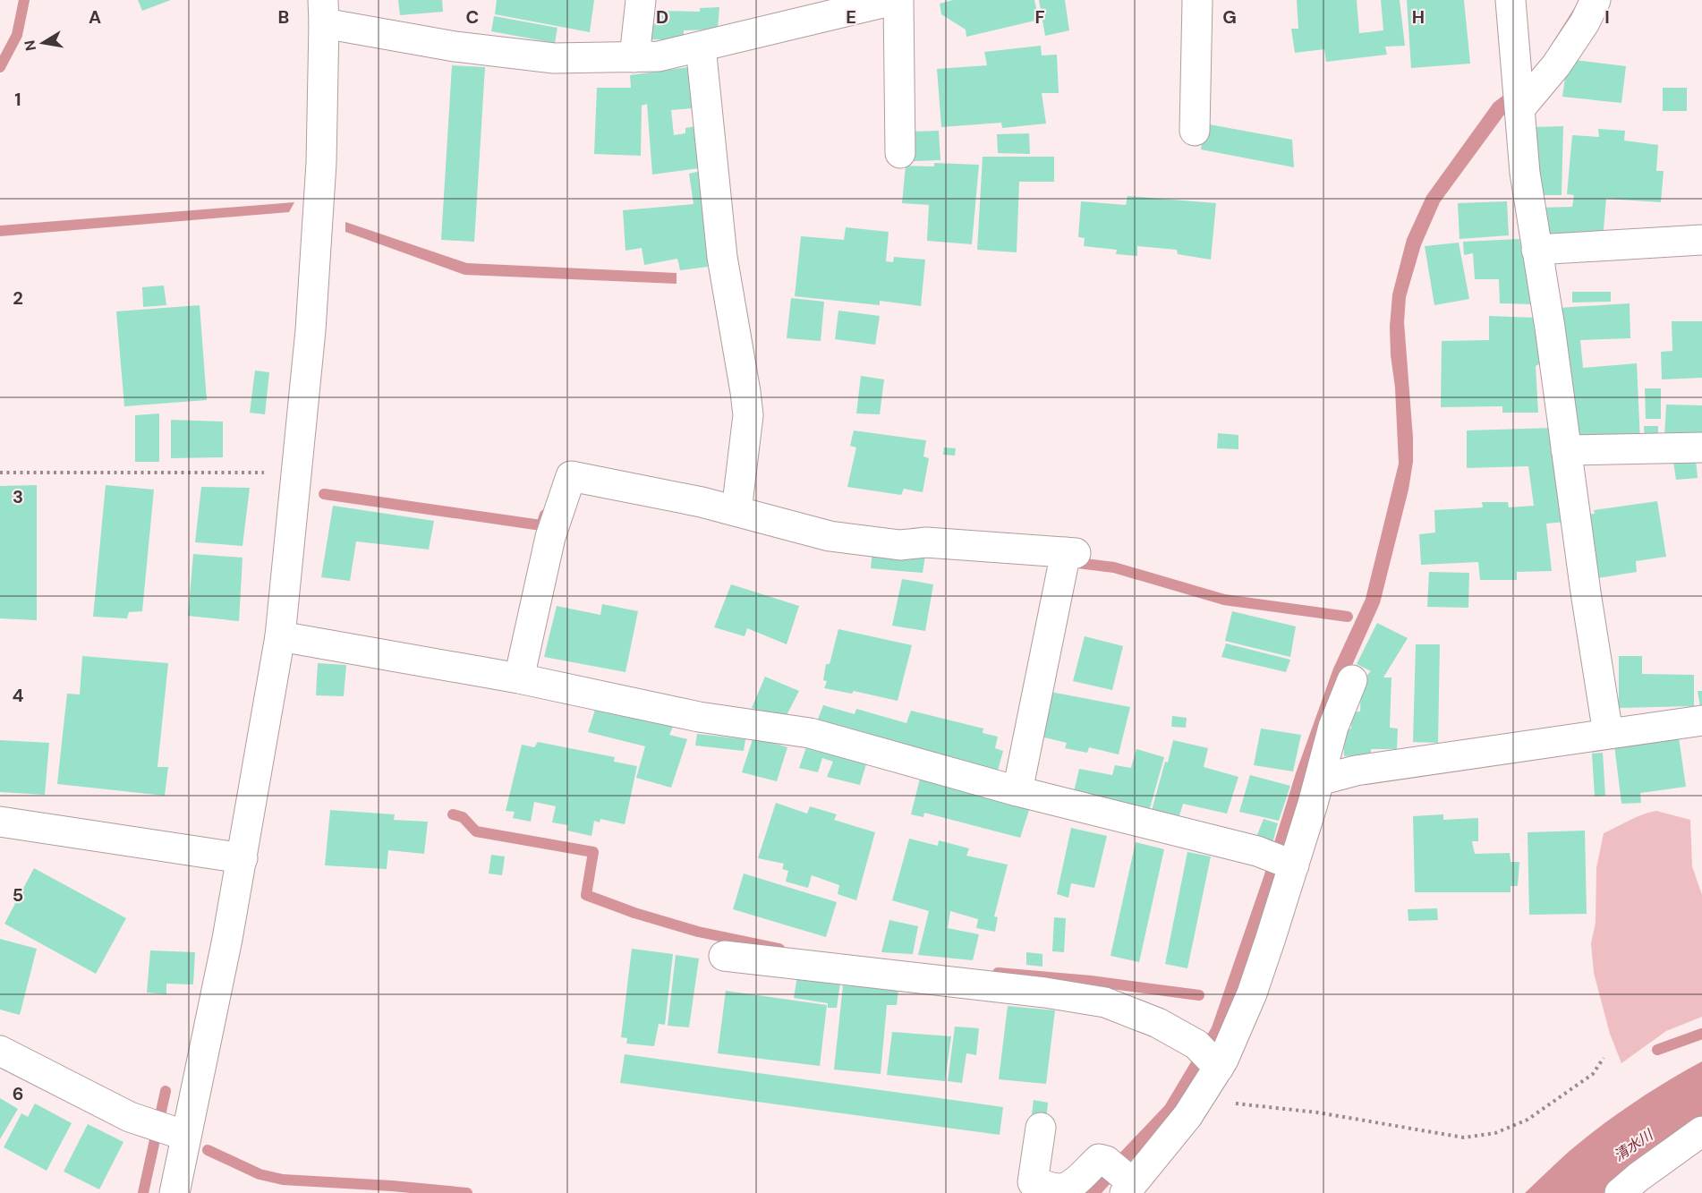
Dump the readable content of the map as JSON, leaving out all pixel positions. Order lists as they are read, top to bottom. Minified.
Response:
{"water":["清水川"],"north":"left","grid":{"columns":["A","B","C","D","E","F","G","H","I"],"rows":["1","2","3","4","5","6"]}}
